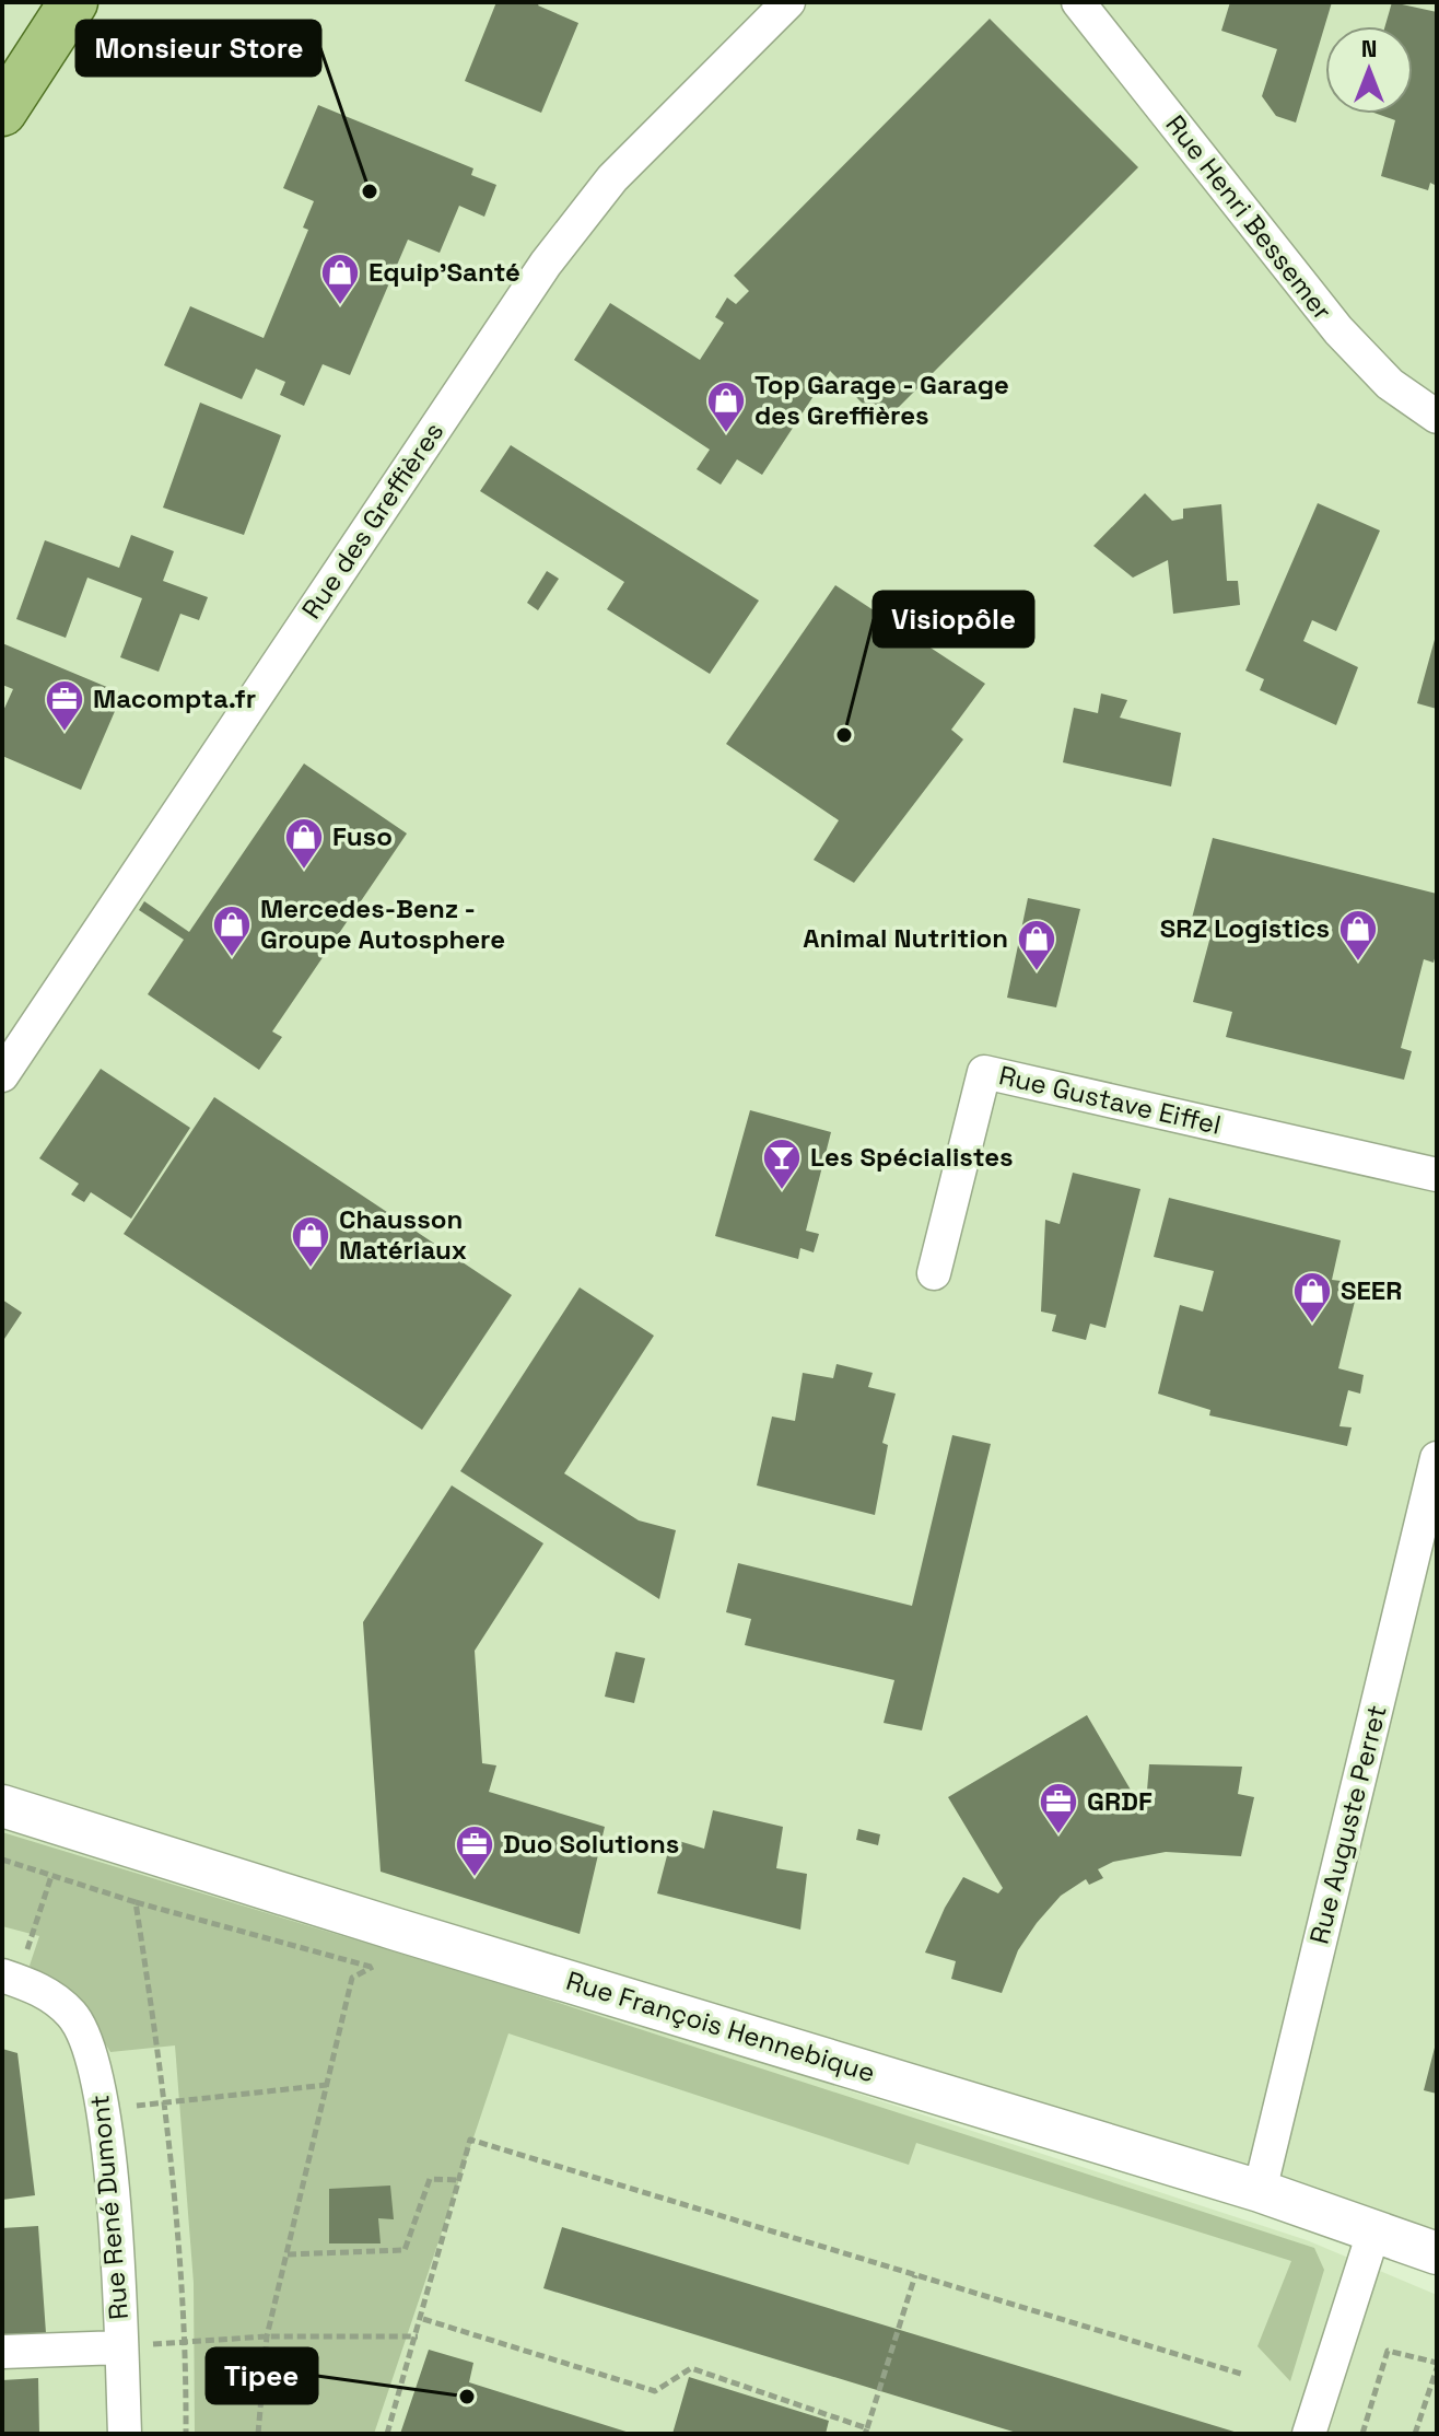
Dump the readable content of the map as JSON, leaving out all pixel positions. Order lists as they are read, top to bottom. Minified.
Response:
{"streets":{"street":["Rue Henri Bessemer","Rue des Greffières","Rue Gustave Eiffel","Rue Auguste Perret","Rue François Hennebique","Rue René Dumont"]},"crossings":[["Rue Auguste Perret","Rue François Hennebique"]],"places":{"other":["Monsieur Store","Visiopôle","Tipee"],"shop":["Equip'Santé","Top Garage - Garage des Greffières","Fuso","Mercedes-Benz - Groupe Autosphere","SRZ Logistics","Animal Nutrition","Chausson Matériaux","SEER"],"office":["Macompta.fr","GRDF","Duo Solutions"],"bar":["Les Spécialistes"]},"north":"top"}
